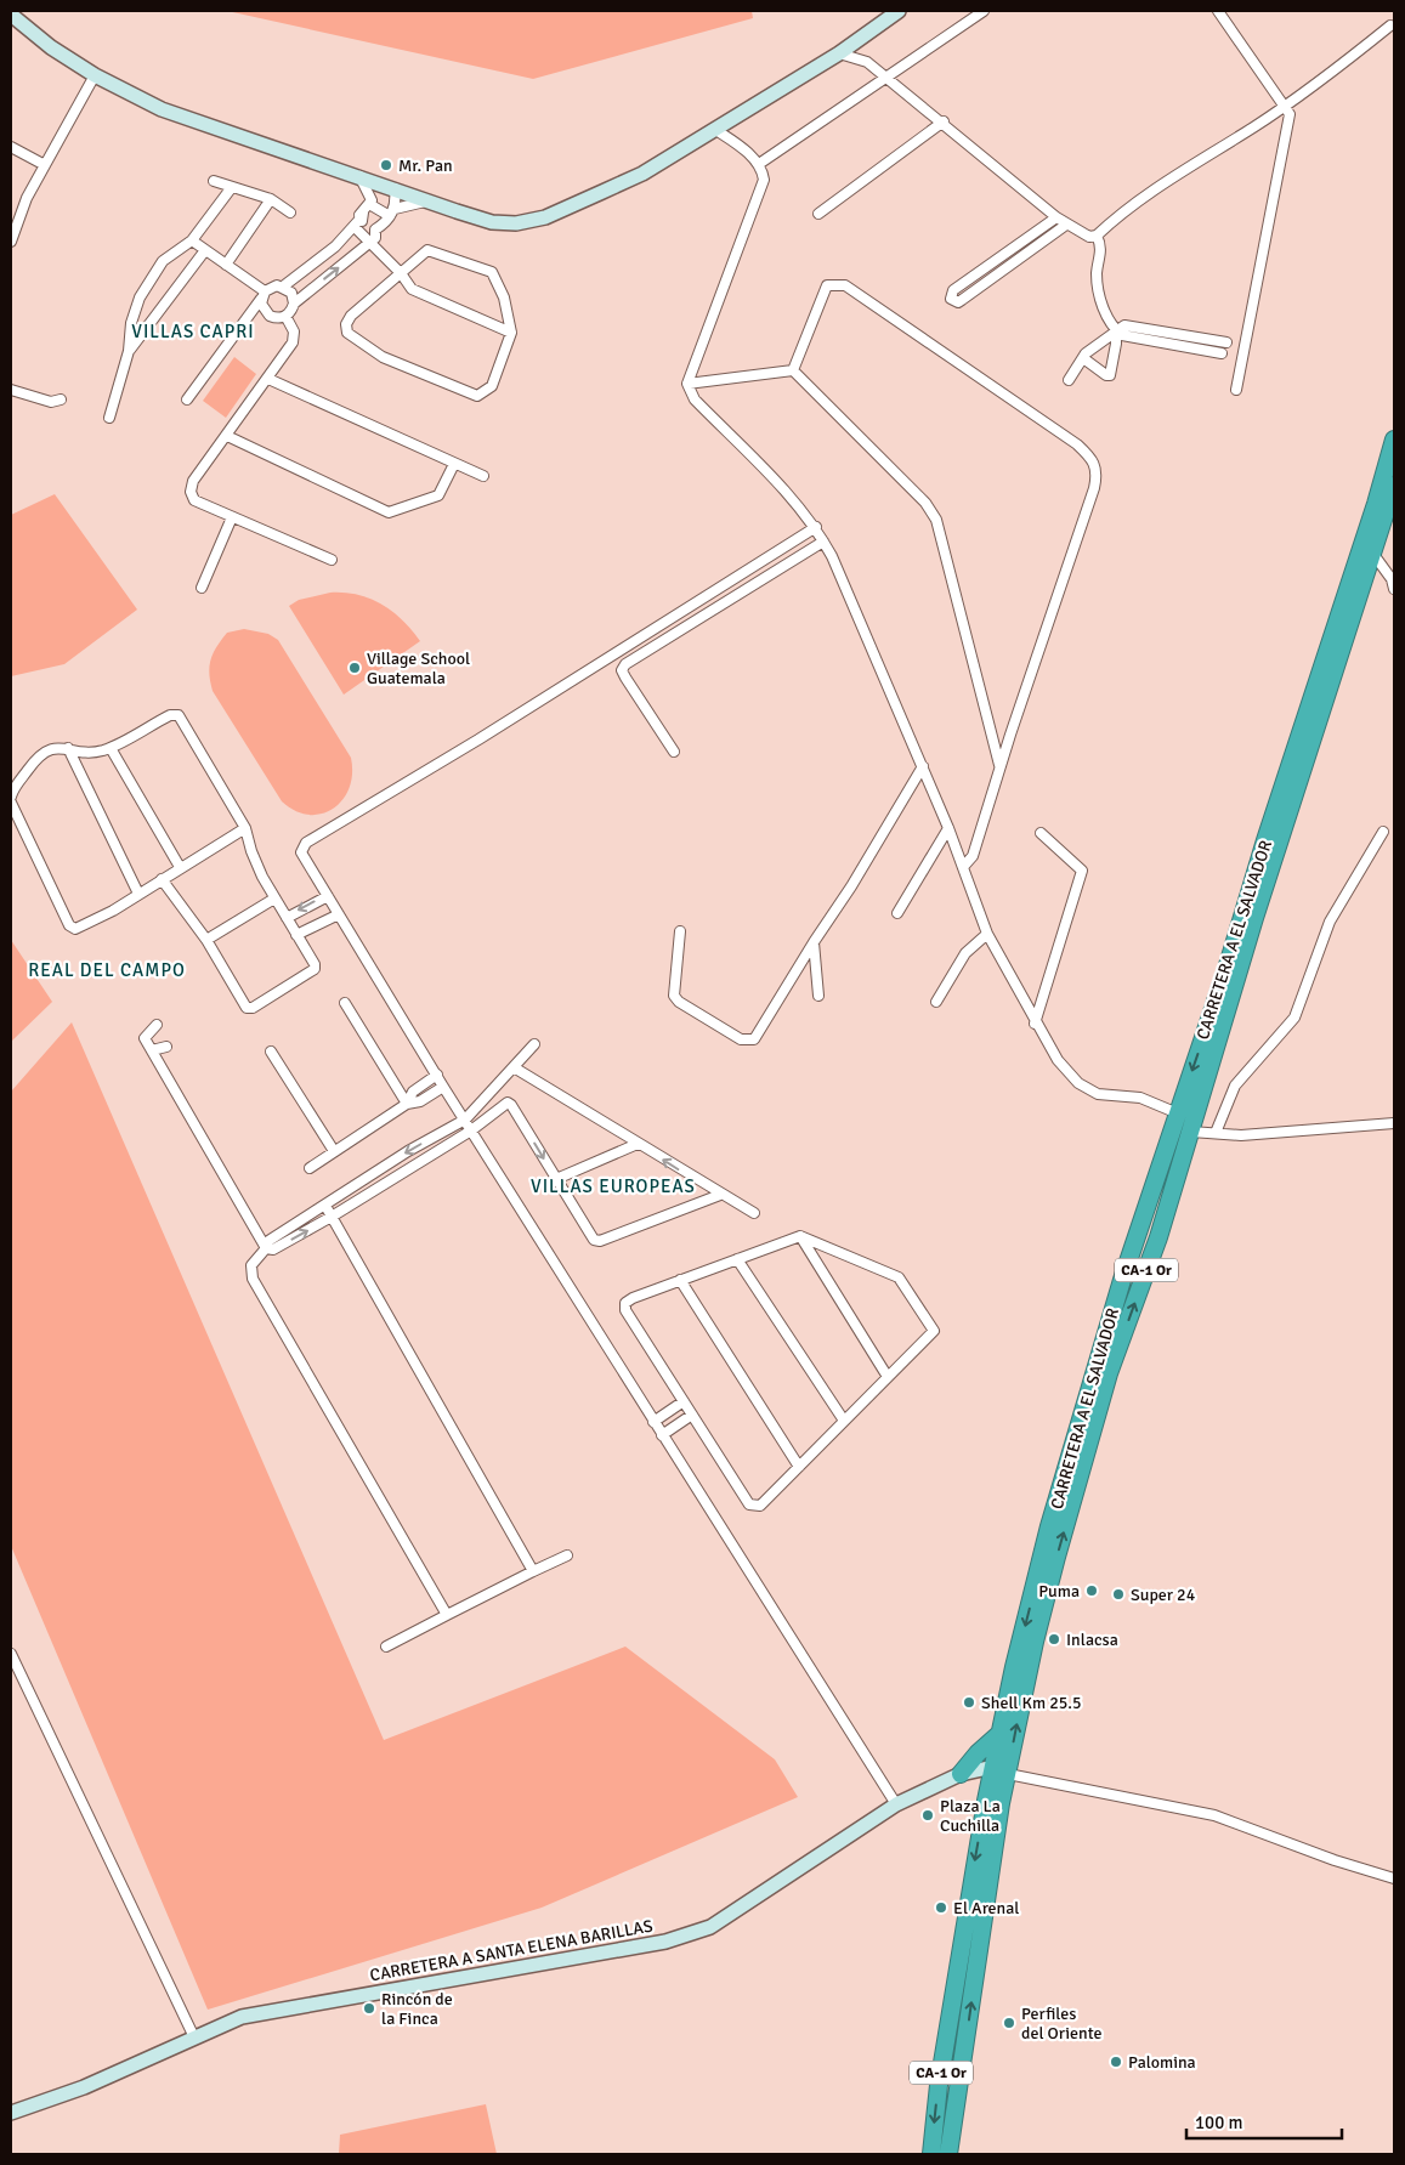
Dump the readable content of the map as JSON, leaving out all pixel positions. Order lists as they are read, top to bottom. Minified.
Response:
{"streets":{"highway":["CARRETERA A EL SALVADOR","CA-1 Or"],"main road":["CARRETERA A SANTA ELENA BARILLAS"]},"districts":["VILLAS CAPRI","REAL DEL CAMPO","VILLAS EUROPEAS"],"places":["Mr. Pan","Village School Guatemala","Puma","Super 24","Inlacsa","Shell Km 25.5","Plaza La Cuchilla","El Arenal","Rincón de la Finca","Perfiles del Oriente","Palomina"],"scale_bar":"100 m"}
